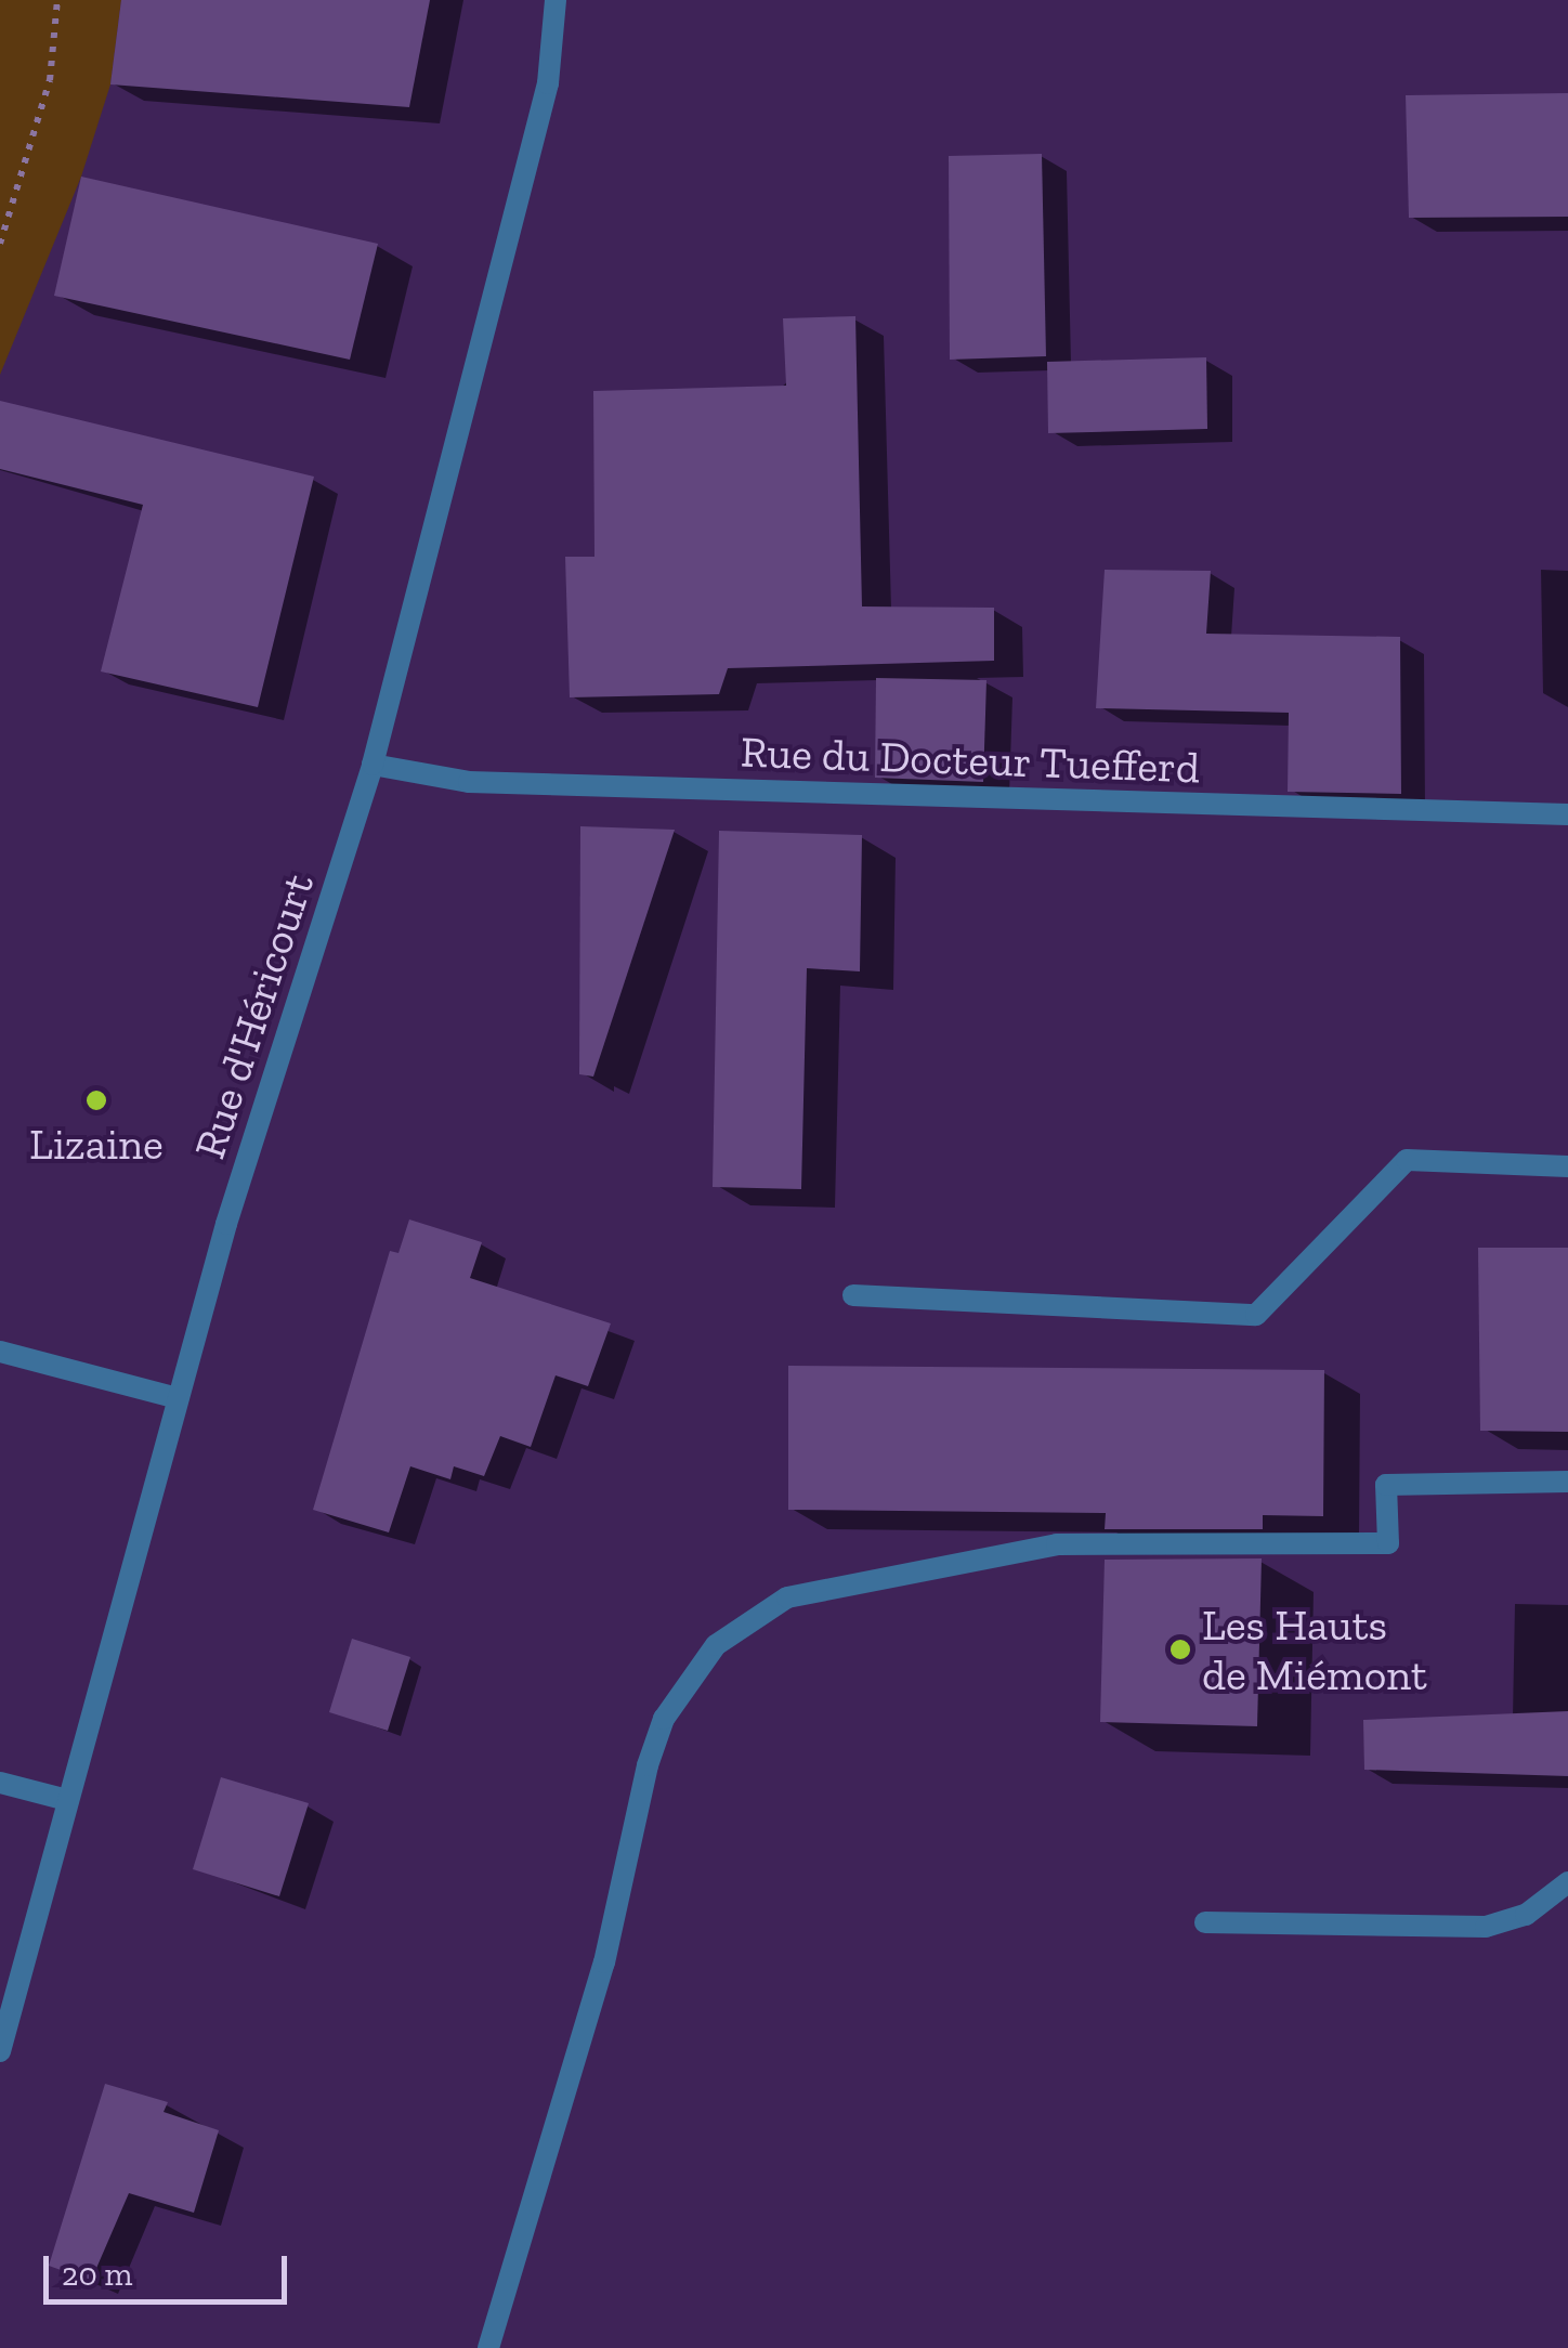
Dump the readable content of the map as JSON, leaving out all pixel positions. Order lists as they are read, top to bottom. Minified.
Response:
{"streets":{"street":["Rue du Docteur Tuefferd","Rue d'Héricourt"]},"crossings":[["Rue du Docteur Tuefferd","Rue d'Héricourt"]],"places":["Lizaine","Les Hauts de Miémont"],"scale_bar":"20 m"}
